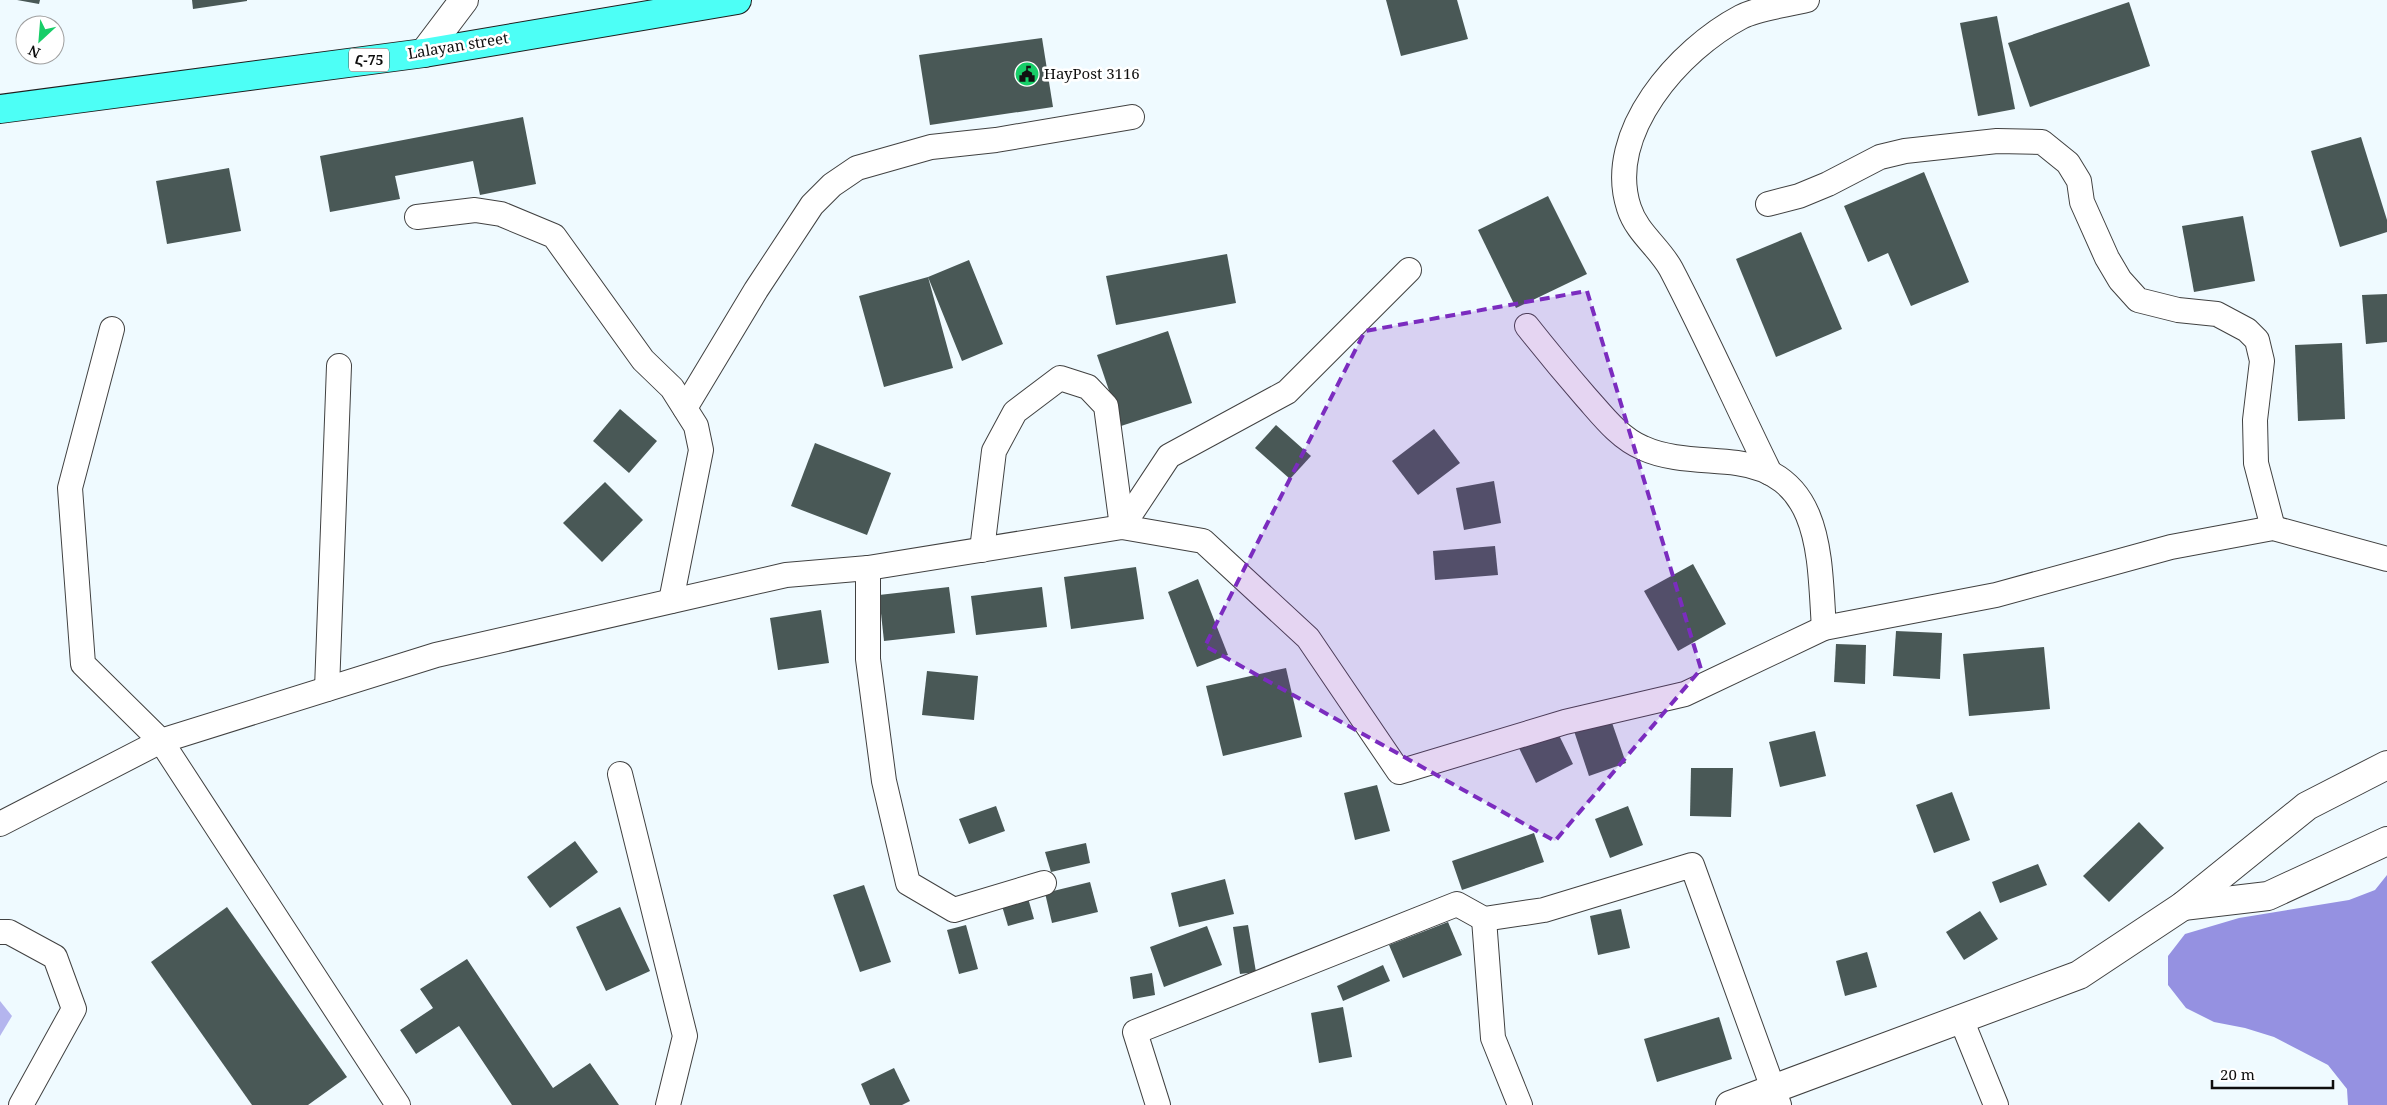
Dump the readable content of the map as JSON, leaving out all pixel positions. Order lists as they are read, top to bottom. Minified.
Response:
{"streets":{"highway":["Lalayan street","Հ-75"]},"places":{"public building":["HayPost 3116"]},"scale_bar":"20 m","north":"bottom left"}
